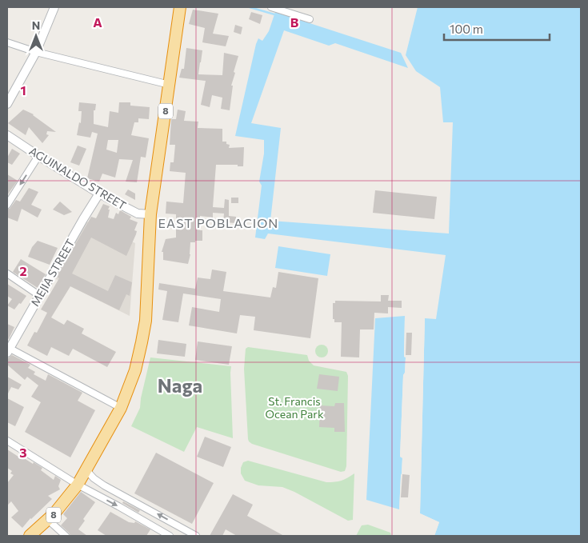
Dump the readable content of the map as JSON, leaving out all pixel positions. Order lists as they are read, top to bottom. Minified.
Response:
{"streets":{"highway":["8"],"street":["AGUINALDO STREET","MEJIA STREET"]},"crossings":[["8","AGUINALDO STREET"],["AGUINALDO STREET","MEJIA STREET"]],"districts":["EAST POBLACION","Naga"],"parks":["St. Francis Ocean Park"],"scale_bar":"100 m","north":"top","grid":{"columns":["A","B"],"rows":["1","2","3"]}}
